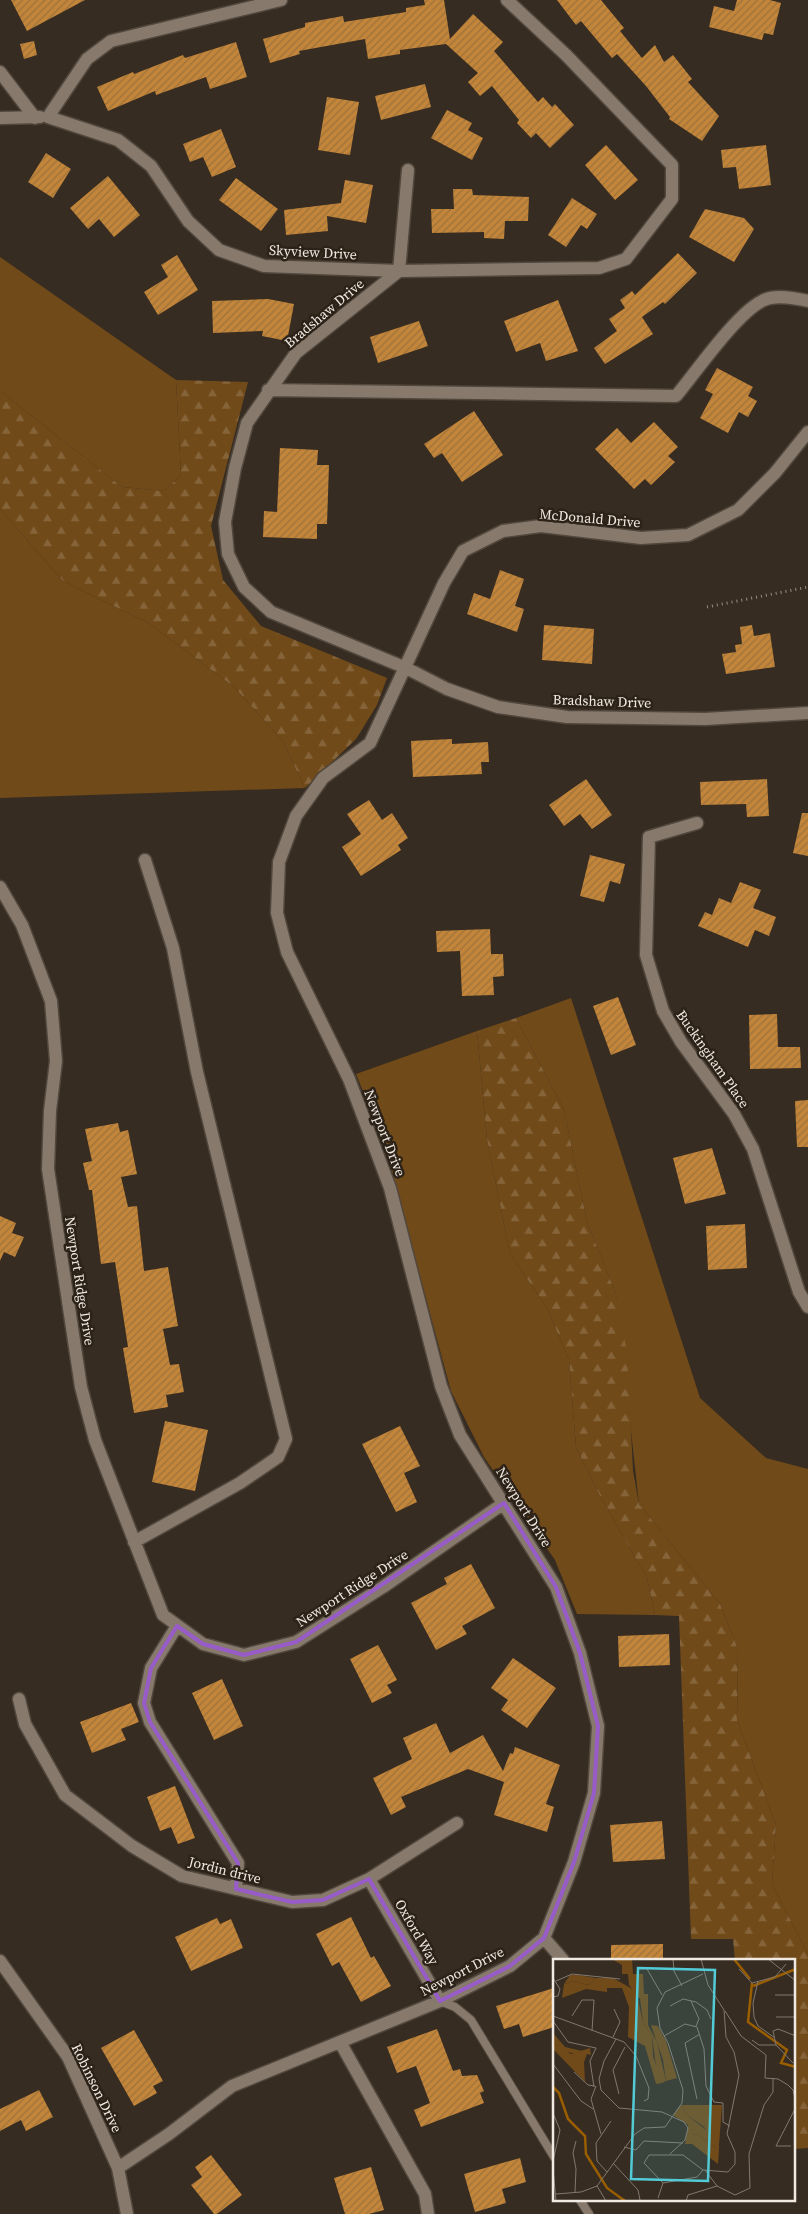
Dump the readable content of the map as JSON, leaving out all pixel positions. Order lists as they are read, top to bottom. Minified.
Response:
{"streets":{"street":["Skyview Drive","Bradshaw Drive","McDonald Drive","Buckingham Place","Newport Drive","Newport Ridge Drive","Jordin drive","Oxford Way","Robinson Drive"]},"crossings":[["Skyview Drive","Bradshaw Drive"],["Bradshaw Drive","McDonald Drive"],["Bradshaw Drive","Newport Drive"],["McDonald Drive","Newport Drive"],["Newport Drive","Newport Ridge Drive"],["Newport Drive","Oxford Way"],["Newport Drive","Robinson Drive"],["Jordin drive","Oxford Way"]]}
